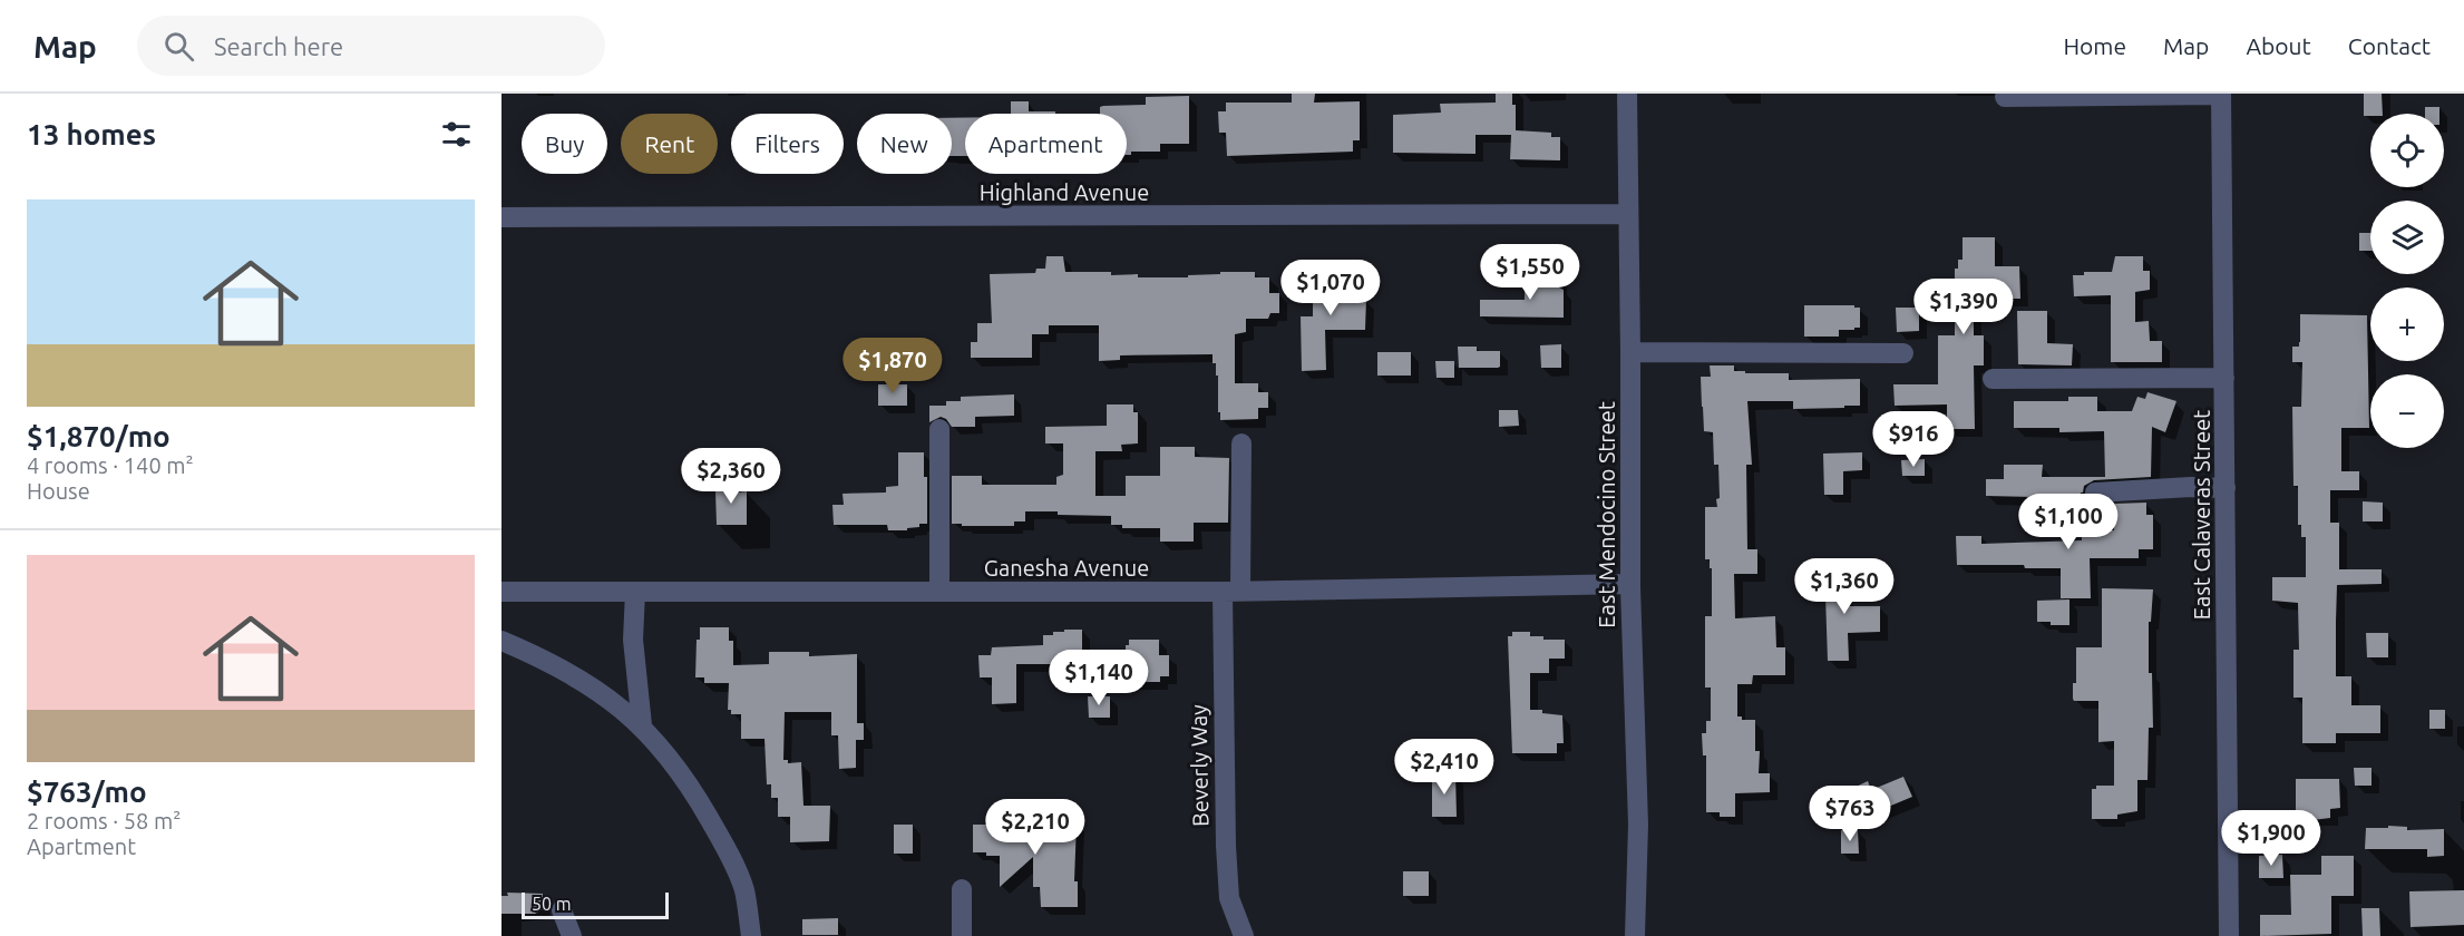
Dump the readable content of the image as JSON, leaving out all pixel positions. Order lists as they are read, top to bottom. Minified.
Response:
{"streets":{"street":["Highland Avenue","East Mendocino Street","East Calaveras Street","Ganesha Avenue","Beverly Way"]},"crossings":[["Highland Avenue","East Mendocino Street"],["East Mendocino Street","Ganesha Avenue"],["Ganesha Avenue","Beverly Way"]],"scale_bar":"50 m","page":{"header":"Map","search":"Search here","nav":["Home","Map","About","Contact"],"heading":"13 homes","map_buttons":["+","−"],"chip":["Buy","Rent","Filters","New","Apartment"],"list":[{"name":"$1,870/mo","note":"4 rooms · 140 m² · House"},{"name":"$763/mo","note":"2 rooms · 58 m² · Apartment"}],"price":["$1,550","$1,070","$1,390","$1,870","$916","$2,360","$1,100","$1,360","$1,140","$2,410","$763","$2,210","$1,900"],"scale":"50 m"}}
